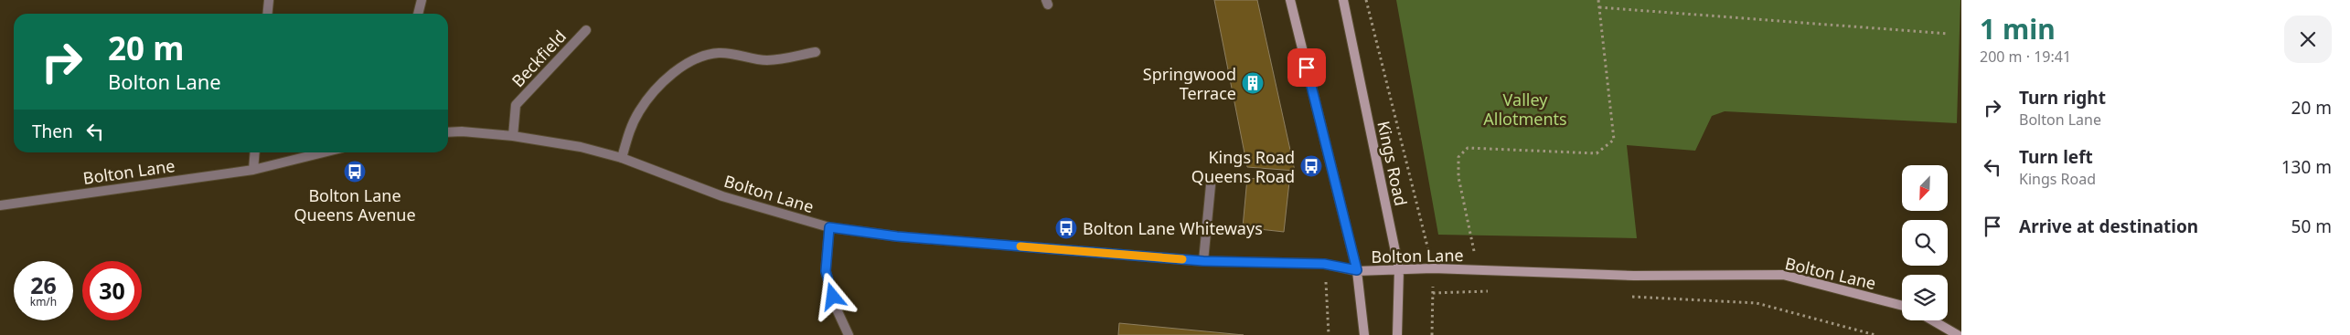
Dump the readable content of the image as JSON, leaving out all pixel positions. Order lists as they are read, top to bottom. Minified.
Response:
{"streets":{"street":["Beckfield","Kings Road","Bolton Lane"]},"crossings":[["Beckfield","Bolton Lane"],["Kings Road","Bolton Lane"]],"parks":["Valley Allotments"],"places":{"building":["Springwood Terrace"],"bus stop":["Kings Road Queens Road","Bolton Lane Queens Avenue","Bolton Lane Whiteways"]},"north":"bottom left","page":{"heading":["1 min","200 m · 19:41"],"turn":["20 m","Bolton Lane"],"list":[{"name":"Turn right","note":"Bolton Lane","value":"20 m"},{"name":"Turn left","note":"Kings Road","value":"130 m"},{"name":"Arrive at destination","value":"50 m"}],"then":"Then","speed":"26 km/h","limit":"30"}}
